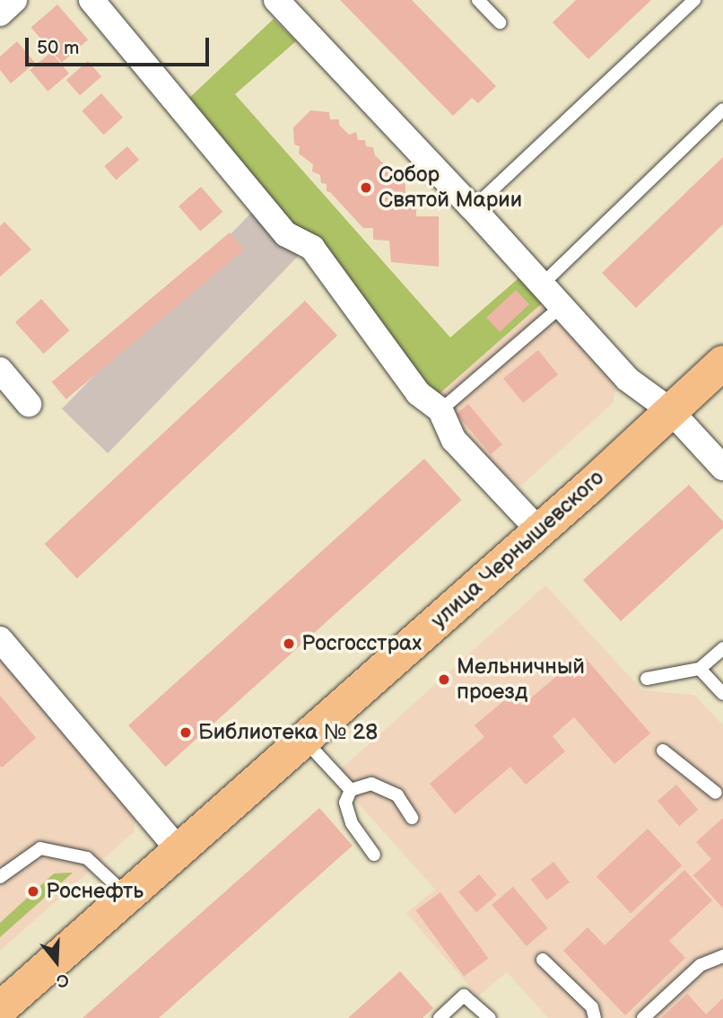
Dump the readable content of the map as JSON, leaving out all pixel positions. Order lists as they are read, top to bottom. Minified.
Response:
{"streets":{"main road":["улица Чернышевского"]},"places":["Собор Святой Марии","Росгосстрах","Мельничный проезд","Библиотека № 28","Роснефть"],"scale_bar":"50 m","north":"bottom"}
